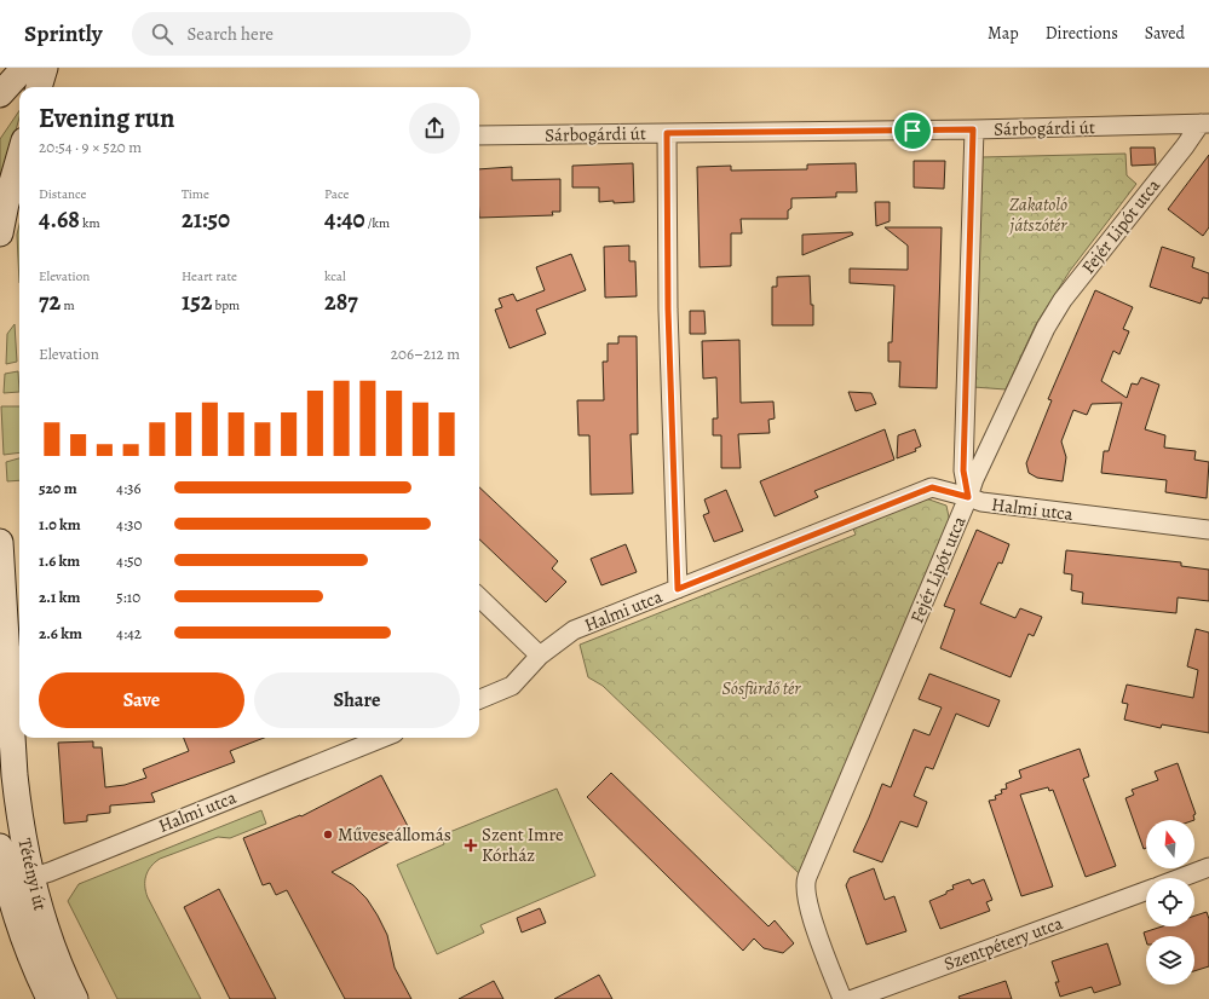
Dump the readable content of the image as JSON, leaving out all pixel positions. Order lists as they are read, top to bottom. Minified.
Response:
{"streets":{"main road":["Tétényi út"],"street":["Sárbogárdi út","Fejér Lipót utca","Halmi utca","Szentpétery utca"]},"crossings":[["Sárbogárdi út","Fejér Lipót utca"],["Fejér Lipót utca","Halmi utca"],["Halmi utca","Tétényi út"]],"parks":["Zakatoló játszótér","Sósfürdő tér"],"places":{"other":["Műveseállomás"],"health":["Szent Imre Kórház"]},"north":"top","page":{"header":"Sprintly","search":"Search here","nav":["Map","Directions","Saved"],"heading":["Evening run","20:54 · 9 × 520 m"],"stats":[["Distance","4.68 km"],["Time","21:50"],["Pace","4:40 /km"],["Elevation","72 m"],["Heart rate","152 bpm"],["kcal","287"]],"chart":["Elevation","206–212 m"],"list":[{"name":"520 m","note":"4:36"},{"name":"1.0 km","note":"4:30"},{"name":"1.6 km","note":"4:50"},{"name":"2.1 km","note":"5:10"},{"name":"2.6 km","note":"4:42"}],"buttons":["Save","Share"]}}
